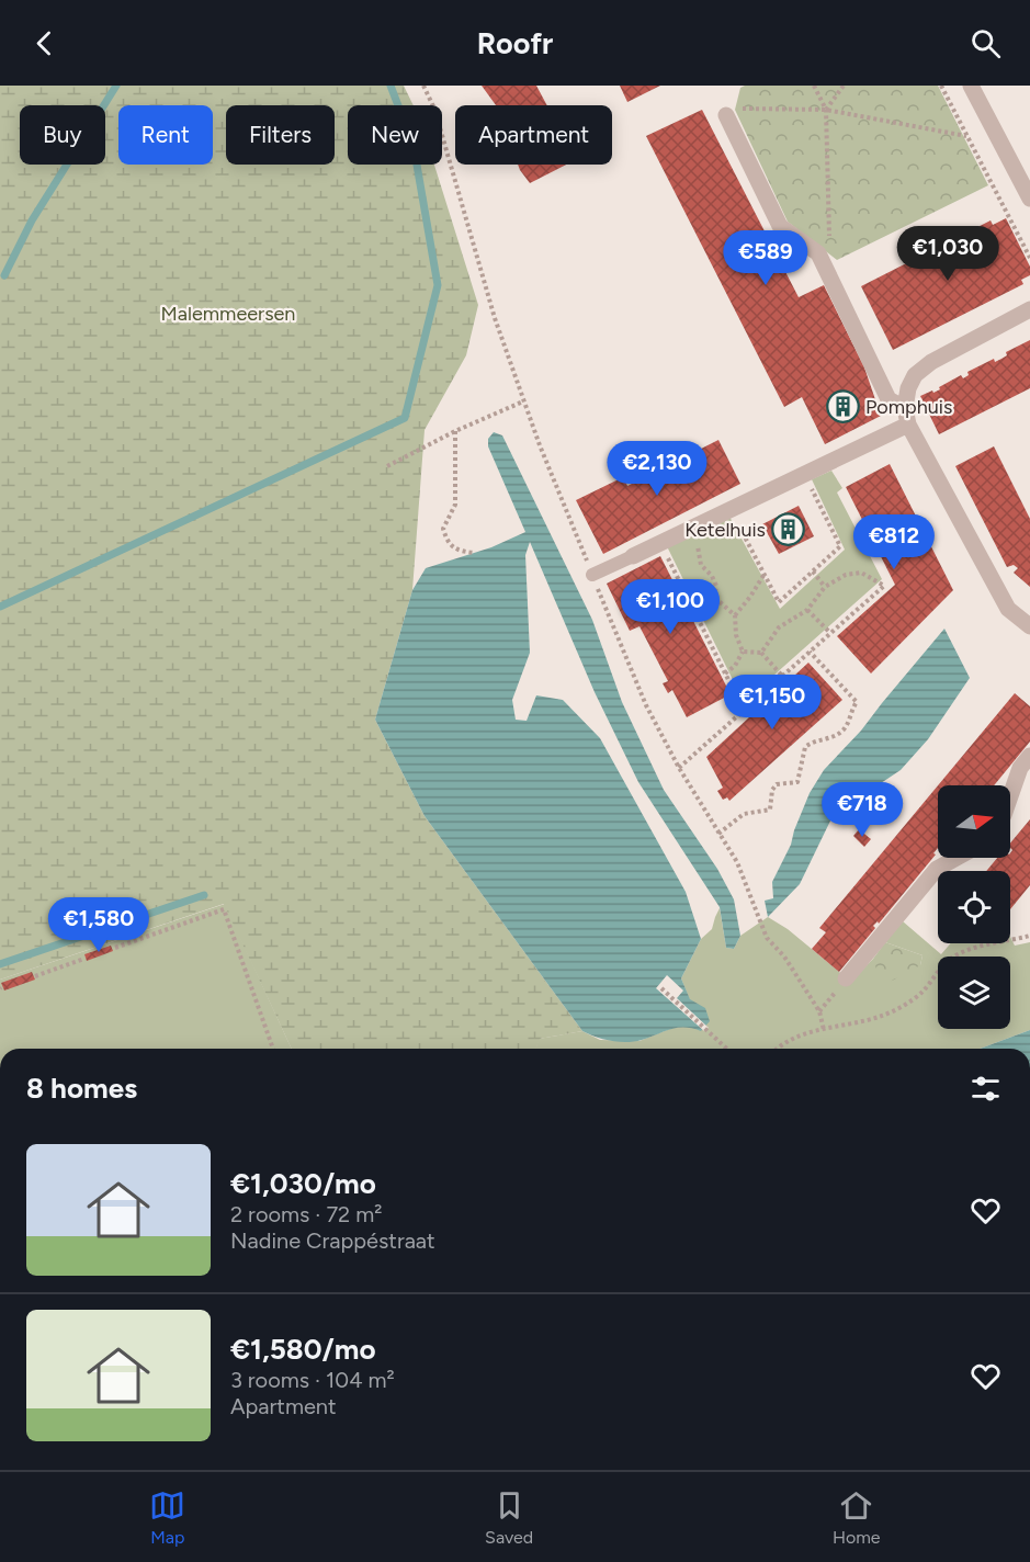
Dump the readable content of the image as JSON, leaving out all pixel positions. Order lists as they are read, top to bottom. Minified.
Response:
{"parks":["Malemmeersen"],"places":{"building":["Pomphuis","Ketelhuis"]},"north":"right","page":{"header":"Roofr","chip":["Buy","Rent","Filters","New","Apartment"],"price":["€1,030","€589","€2,130","€812","€1,100","€1,150","€718","€1,580"],"heading":"8 homes","list":[{"name":"€1,030/mo","note":"2 rooms · 72 m² · Nadine Crappéstraat"},{"name":"€1,580/mo","note":"3 rooms · 104 m² · Apartment"}],"tabs":["Map","Saved","Home"]}}
